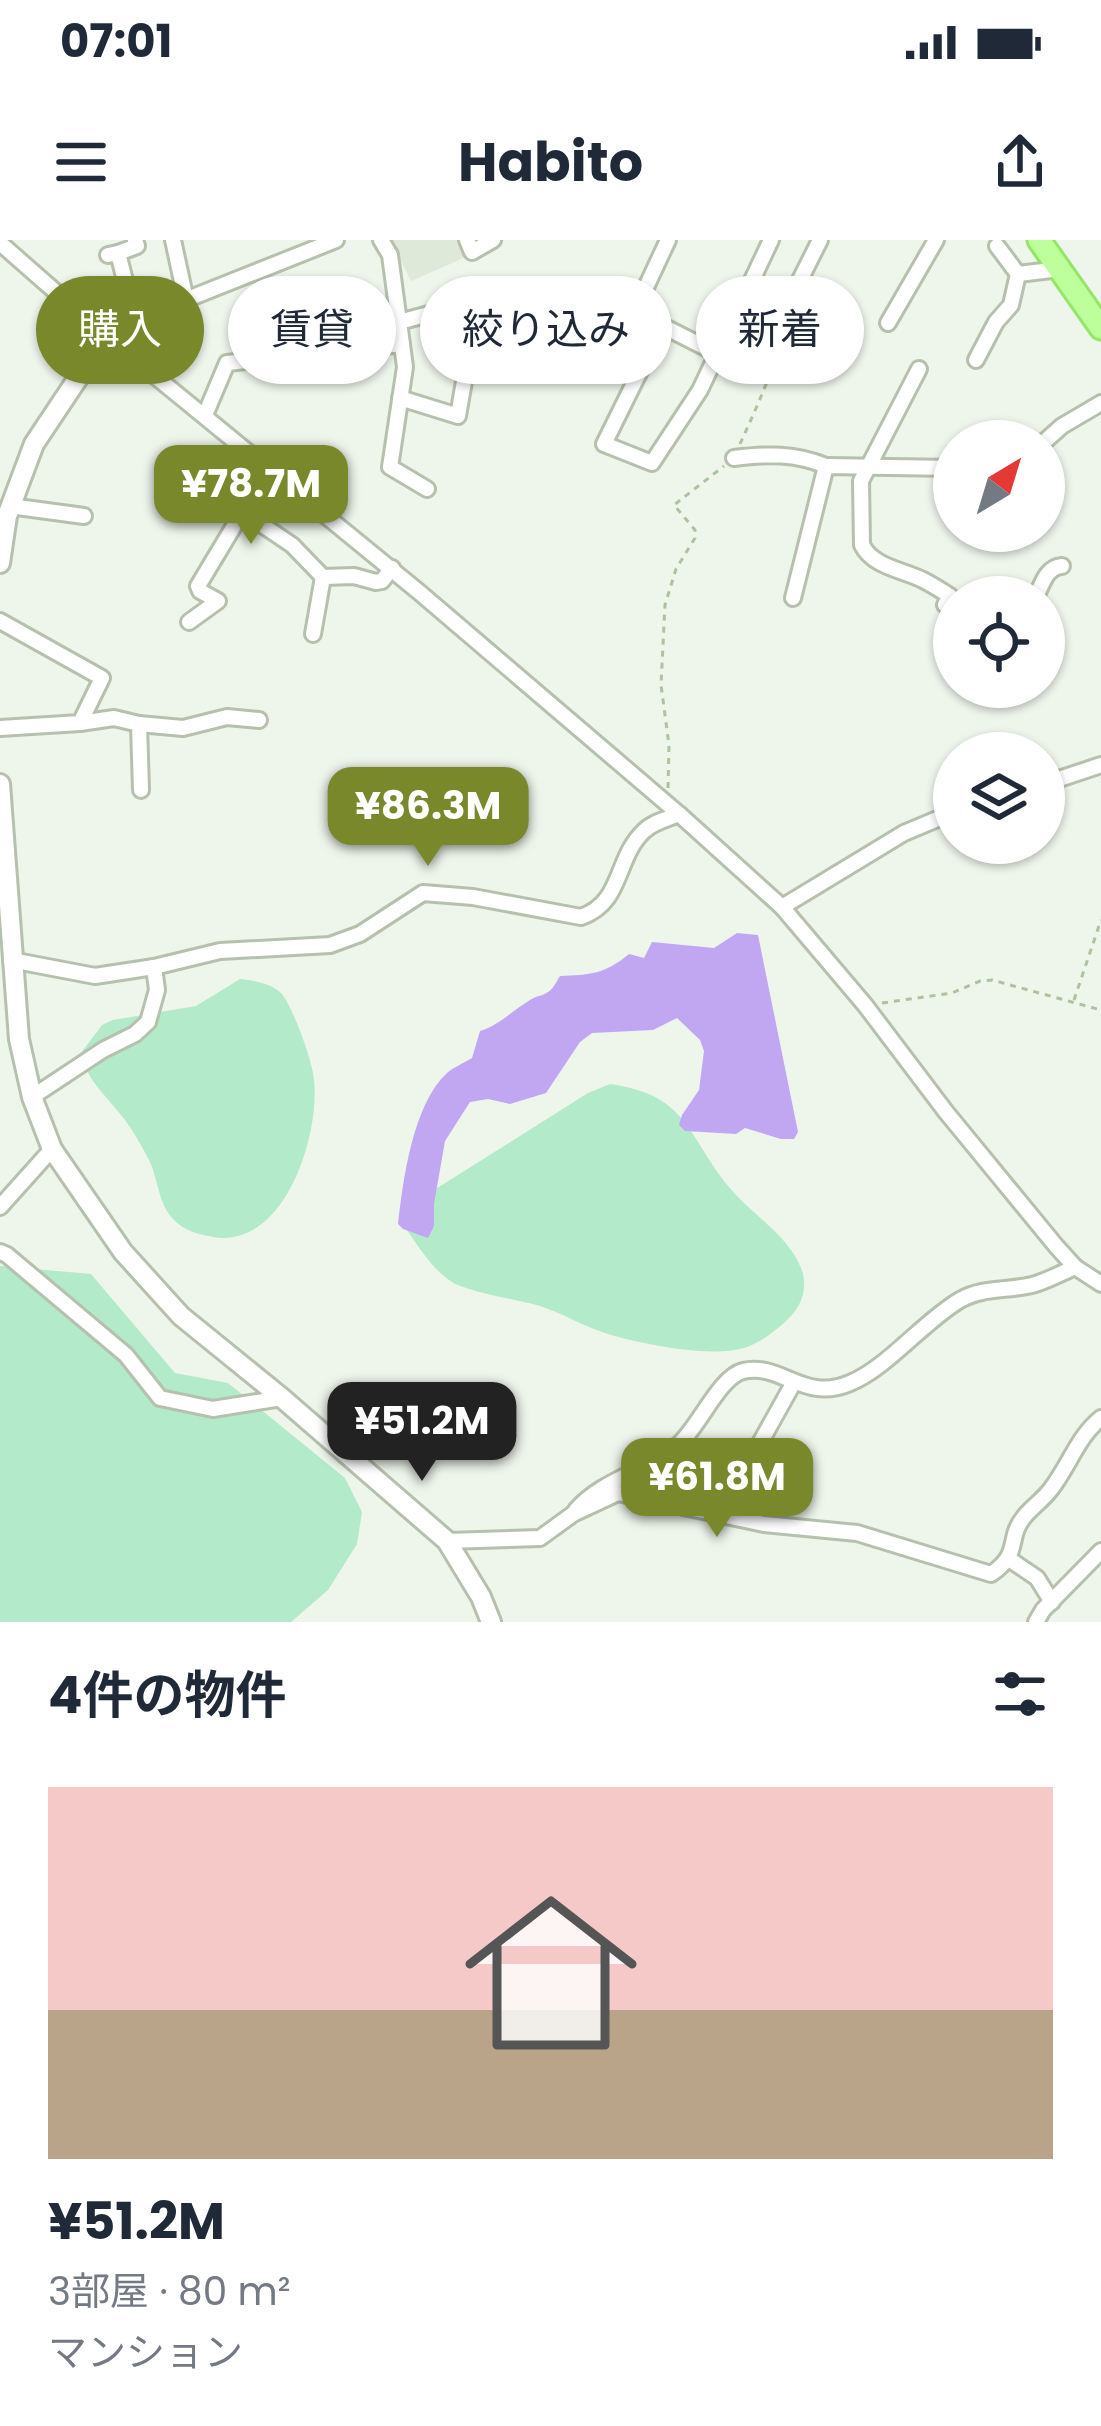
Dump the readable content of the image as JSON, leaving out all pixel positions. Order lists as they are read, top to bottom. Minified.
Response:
{"north":"top right","page":{"status":"07:01","header":"Habito","chip":["購入","賃貸","絞り込み","新着"],"price":["¥78.7M","¥86.3M","¥51.2M","¥61.8M"],"heading":"4件の物件","list":[{"name":"¥51.2M","note":"3部屋 · 80 m² · マンション"}]}}
